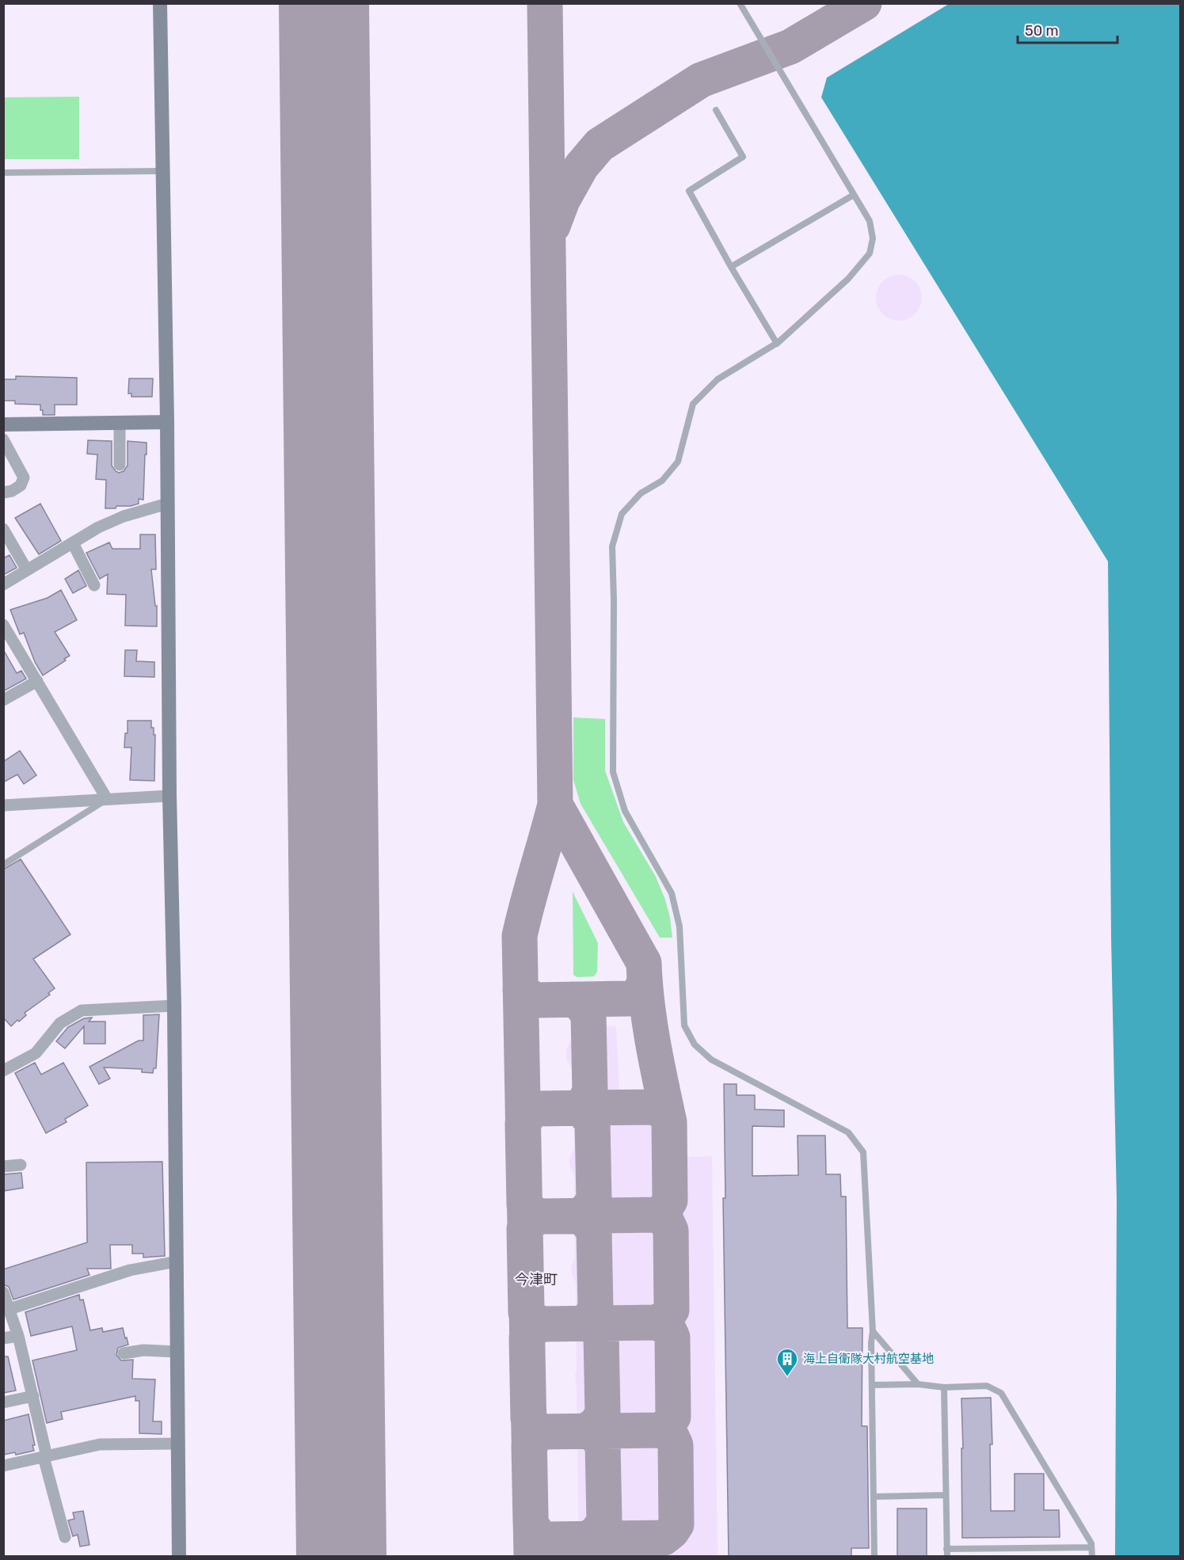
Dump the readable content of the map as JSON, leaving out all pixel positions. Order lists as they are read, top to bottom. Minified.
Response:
{"districts":["今津町"],"places":{"building":["海上自衛隊大村航空基地"]},"scale_bar":"50 m"}
